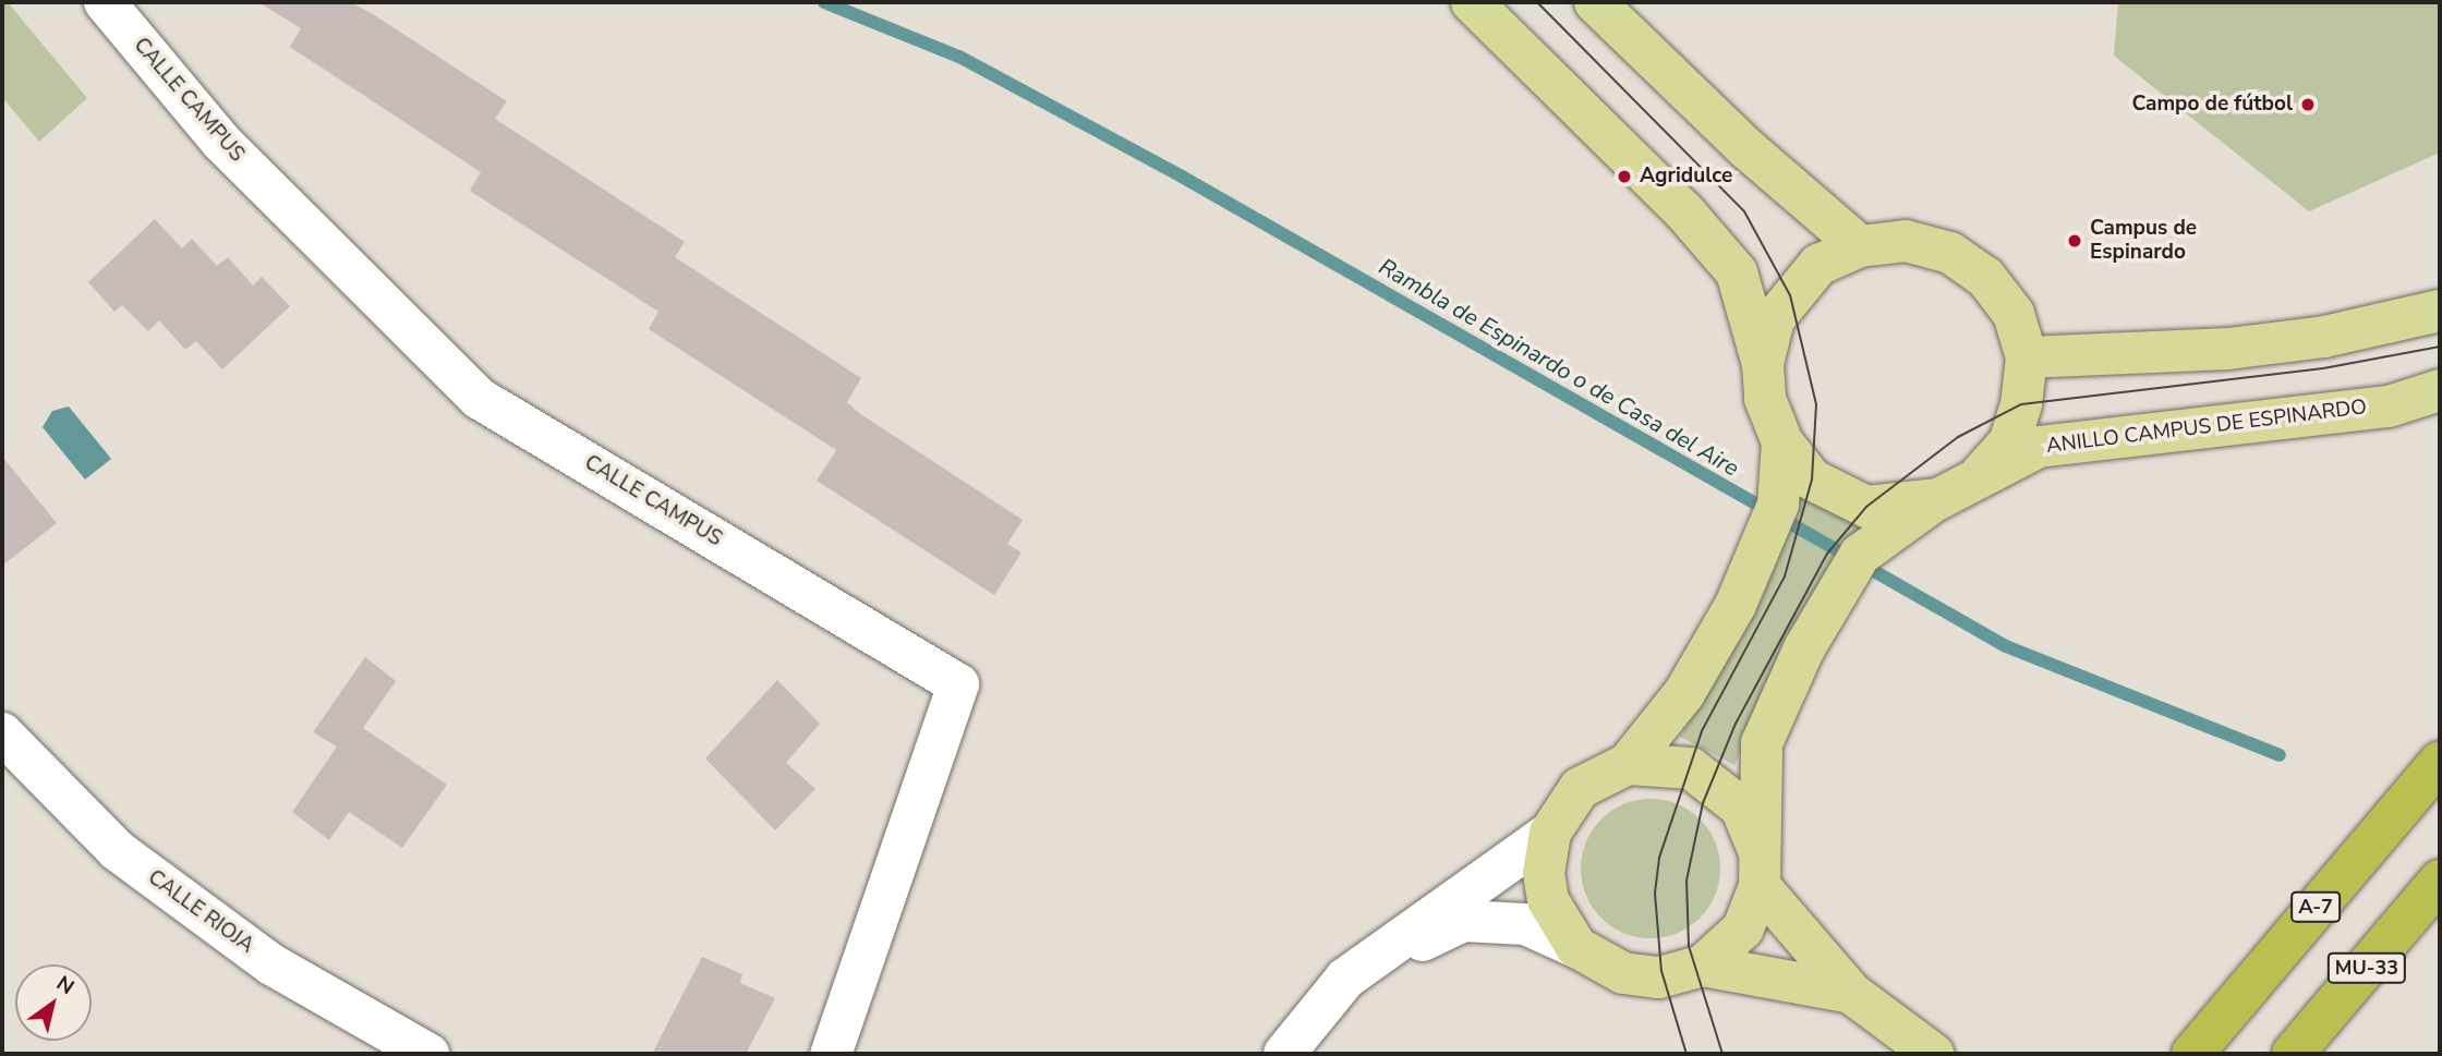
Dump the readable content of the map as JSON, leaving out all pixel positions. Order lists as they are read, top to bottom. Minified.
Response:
{"streets":{"highway":["A-7","MU-33"],"main road":["ANILLO CAMPUS DE ESPINARDO"],"street":["CALLE CAMPUS","CALLE RIOJA"]},"water":["Rambla de Espinardo o de Casa del Aire"],"places":["Campo de fútbol","Agridulce","Campus de Espinardo"],"north":"top right"}
